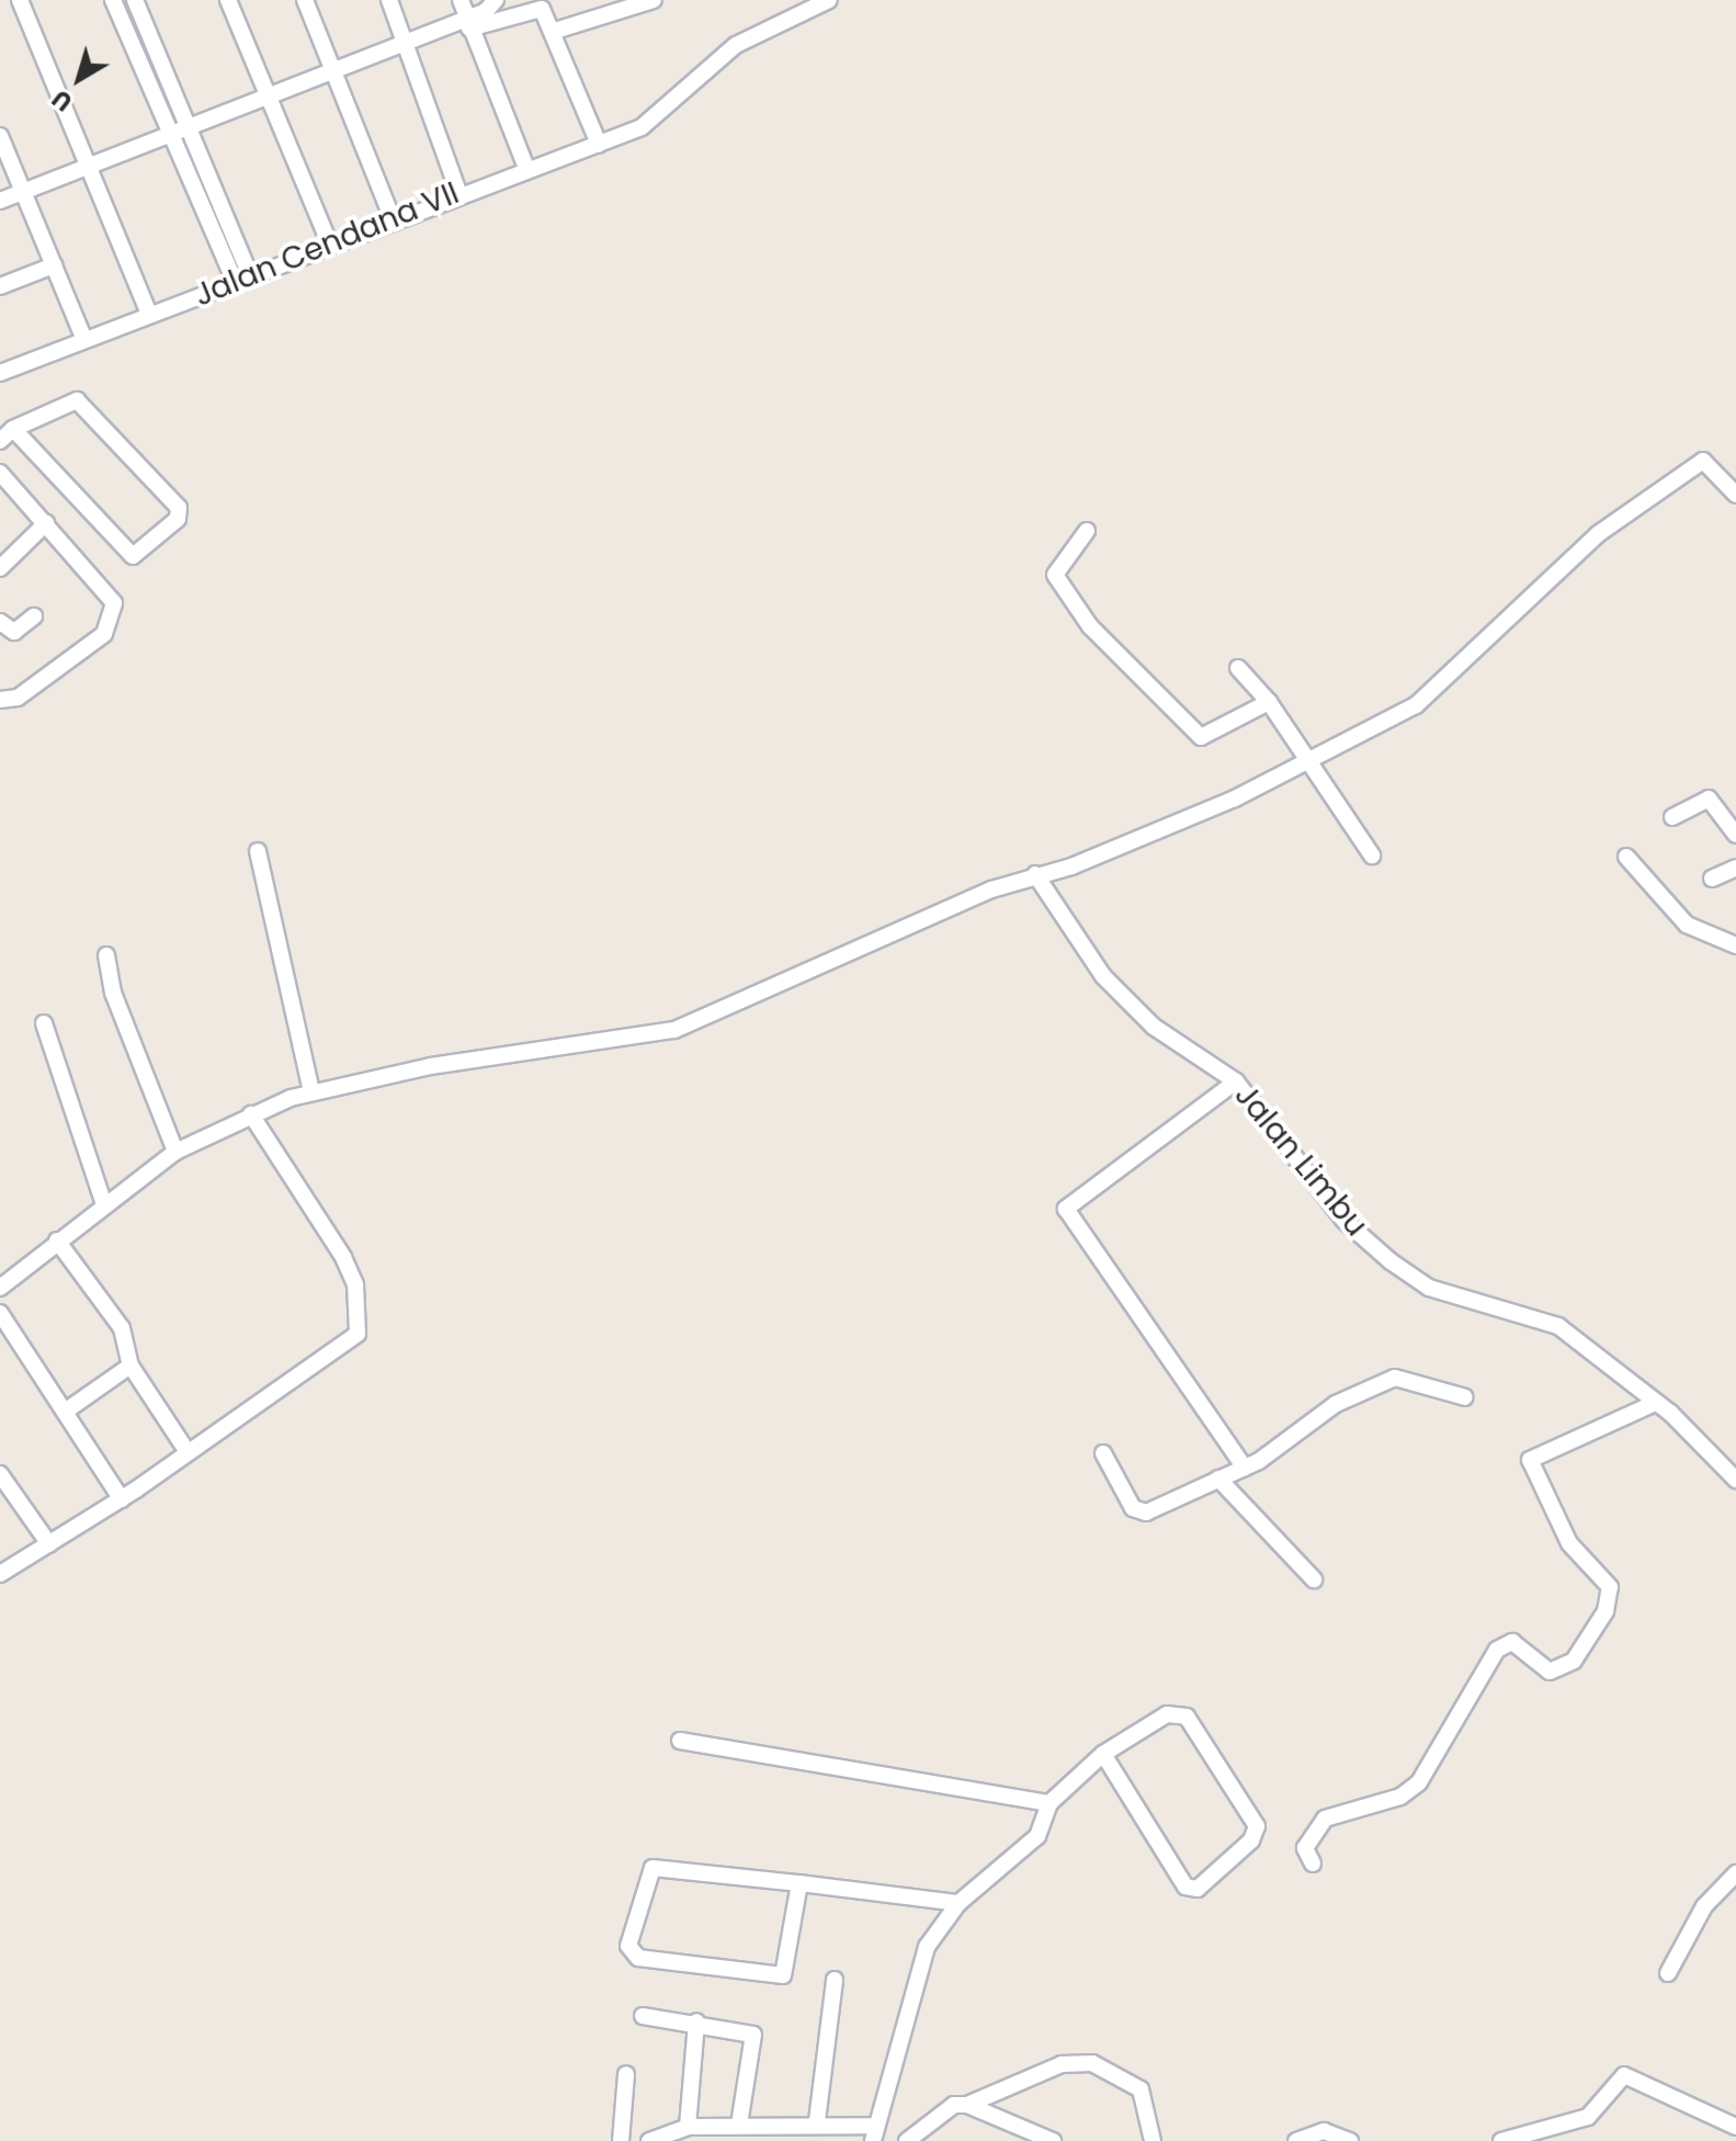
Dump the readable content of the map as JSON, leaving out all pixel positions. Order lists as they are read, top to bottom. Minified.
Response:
{"streets":{"street":["Jalan Cendana VII","Jalan Limbu"]},"north":"bottom left"}
